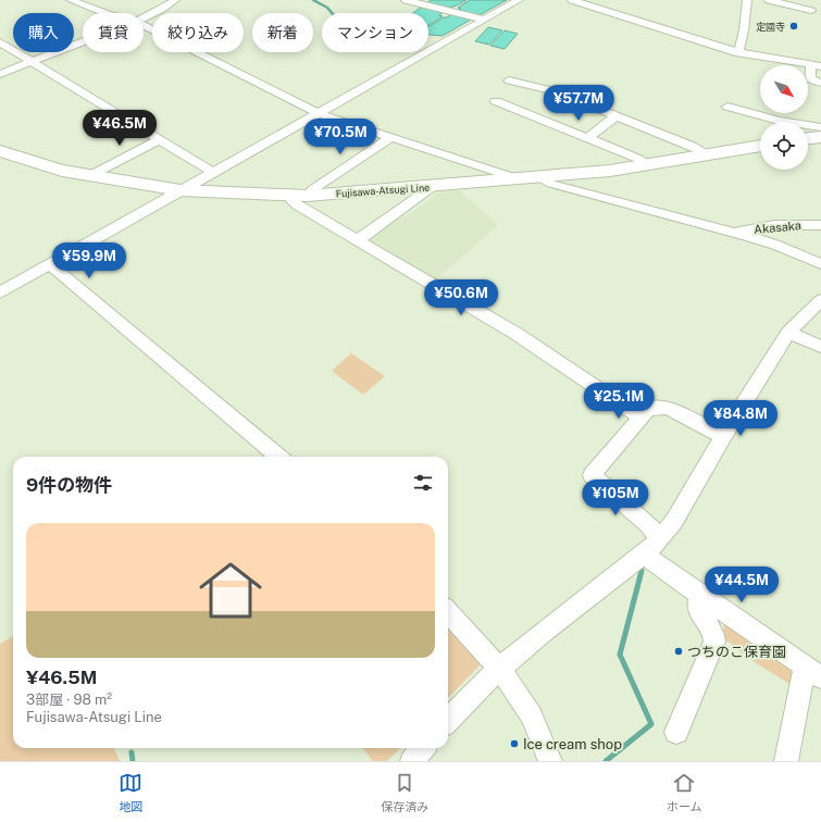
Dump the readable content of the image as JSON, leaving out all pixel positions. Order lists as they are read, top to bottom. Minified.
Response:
{"streets":{"main road":["Fujisawa-Atsugi Line"],"street":["Akasaka"]},"places":["定國寺","つちのこ保育園","Ice cream shop"],"north":"bottom right","page":{"chip":["購入","賃貸","絞り込み","新着","マンション"],"price":["¥57.7M","¥46.5M","¥70.5M","¥59.9M","¥50.6M","¥25.1M","¥84.8M","¥105M","¥44.5M"],"heading":"9件の物件","list":[{"name":"¥46.5M","note":"3部屋 · 98 m² · Fujisawa-Atsugi Line"}],"tabs":["地図","保存済み","ホーム"]}}
